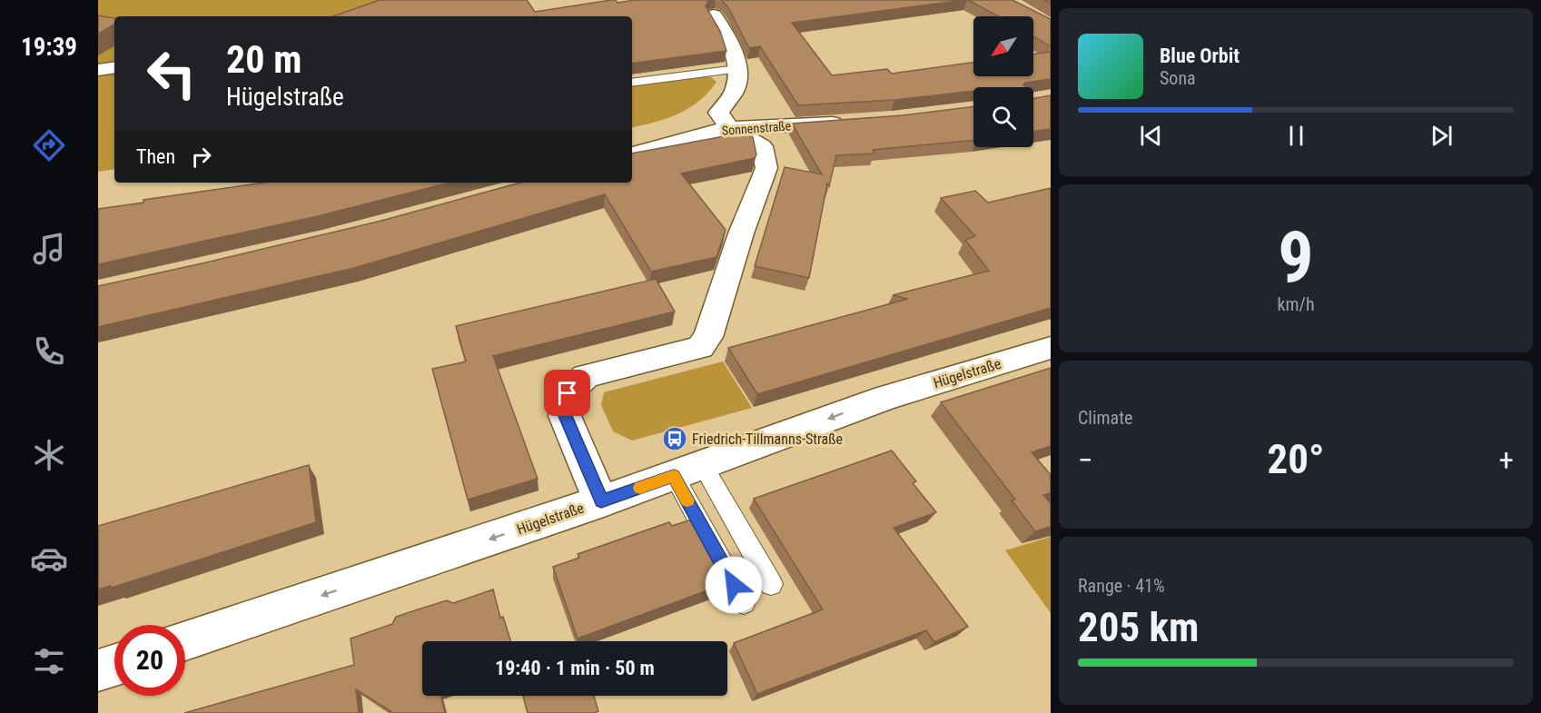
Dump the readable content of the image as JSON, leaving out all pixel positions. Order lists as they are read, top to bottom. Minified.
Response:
{"streets":{"street":["Sonnenstraße","Hügelstraße"]},"one_way":["Hügelstraße"],"places":{"bus stop":["Friedrich-Tillmanns-Straße"]},"north":"bottom left","page":{"tabs":"19:39","turn":["20 m","Hügelstraße"],"song":["Blue Orbit","Sona"],"then":"Then","tile":[["9","km/h"],"Climate",["Range · 41%","205 km"]],"heat":["−","20°","+"],"limit":"20","trip":"19:40 · 1 min · 50 m"}}
